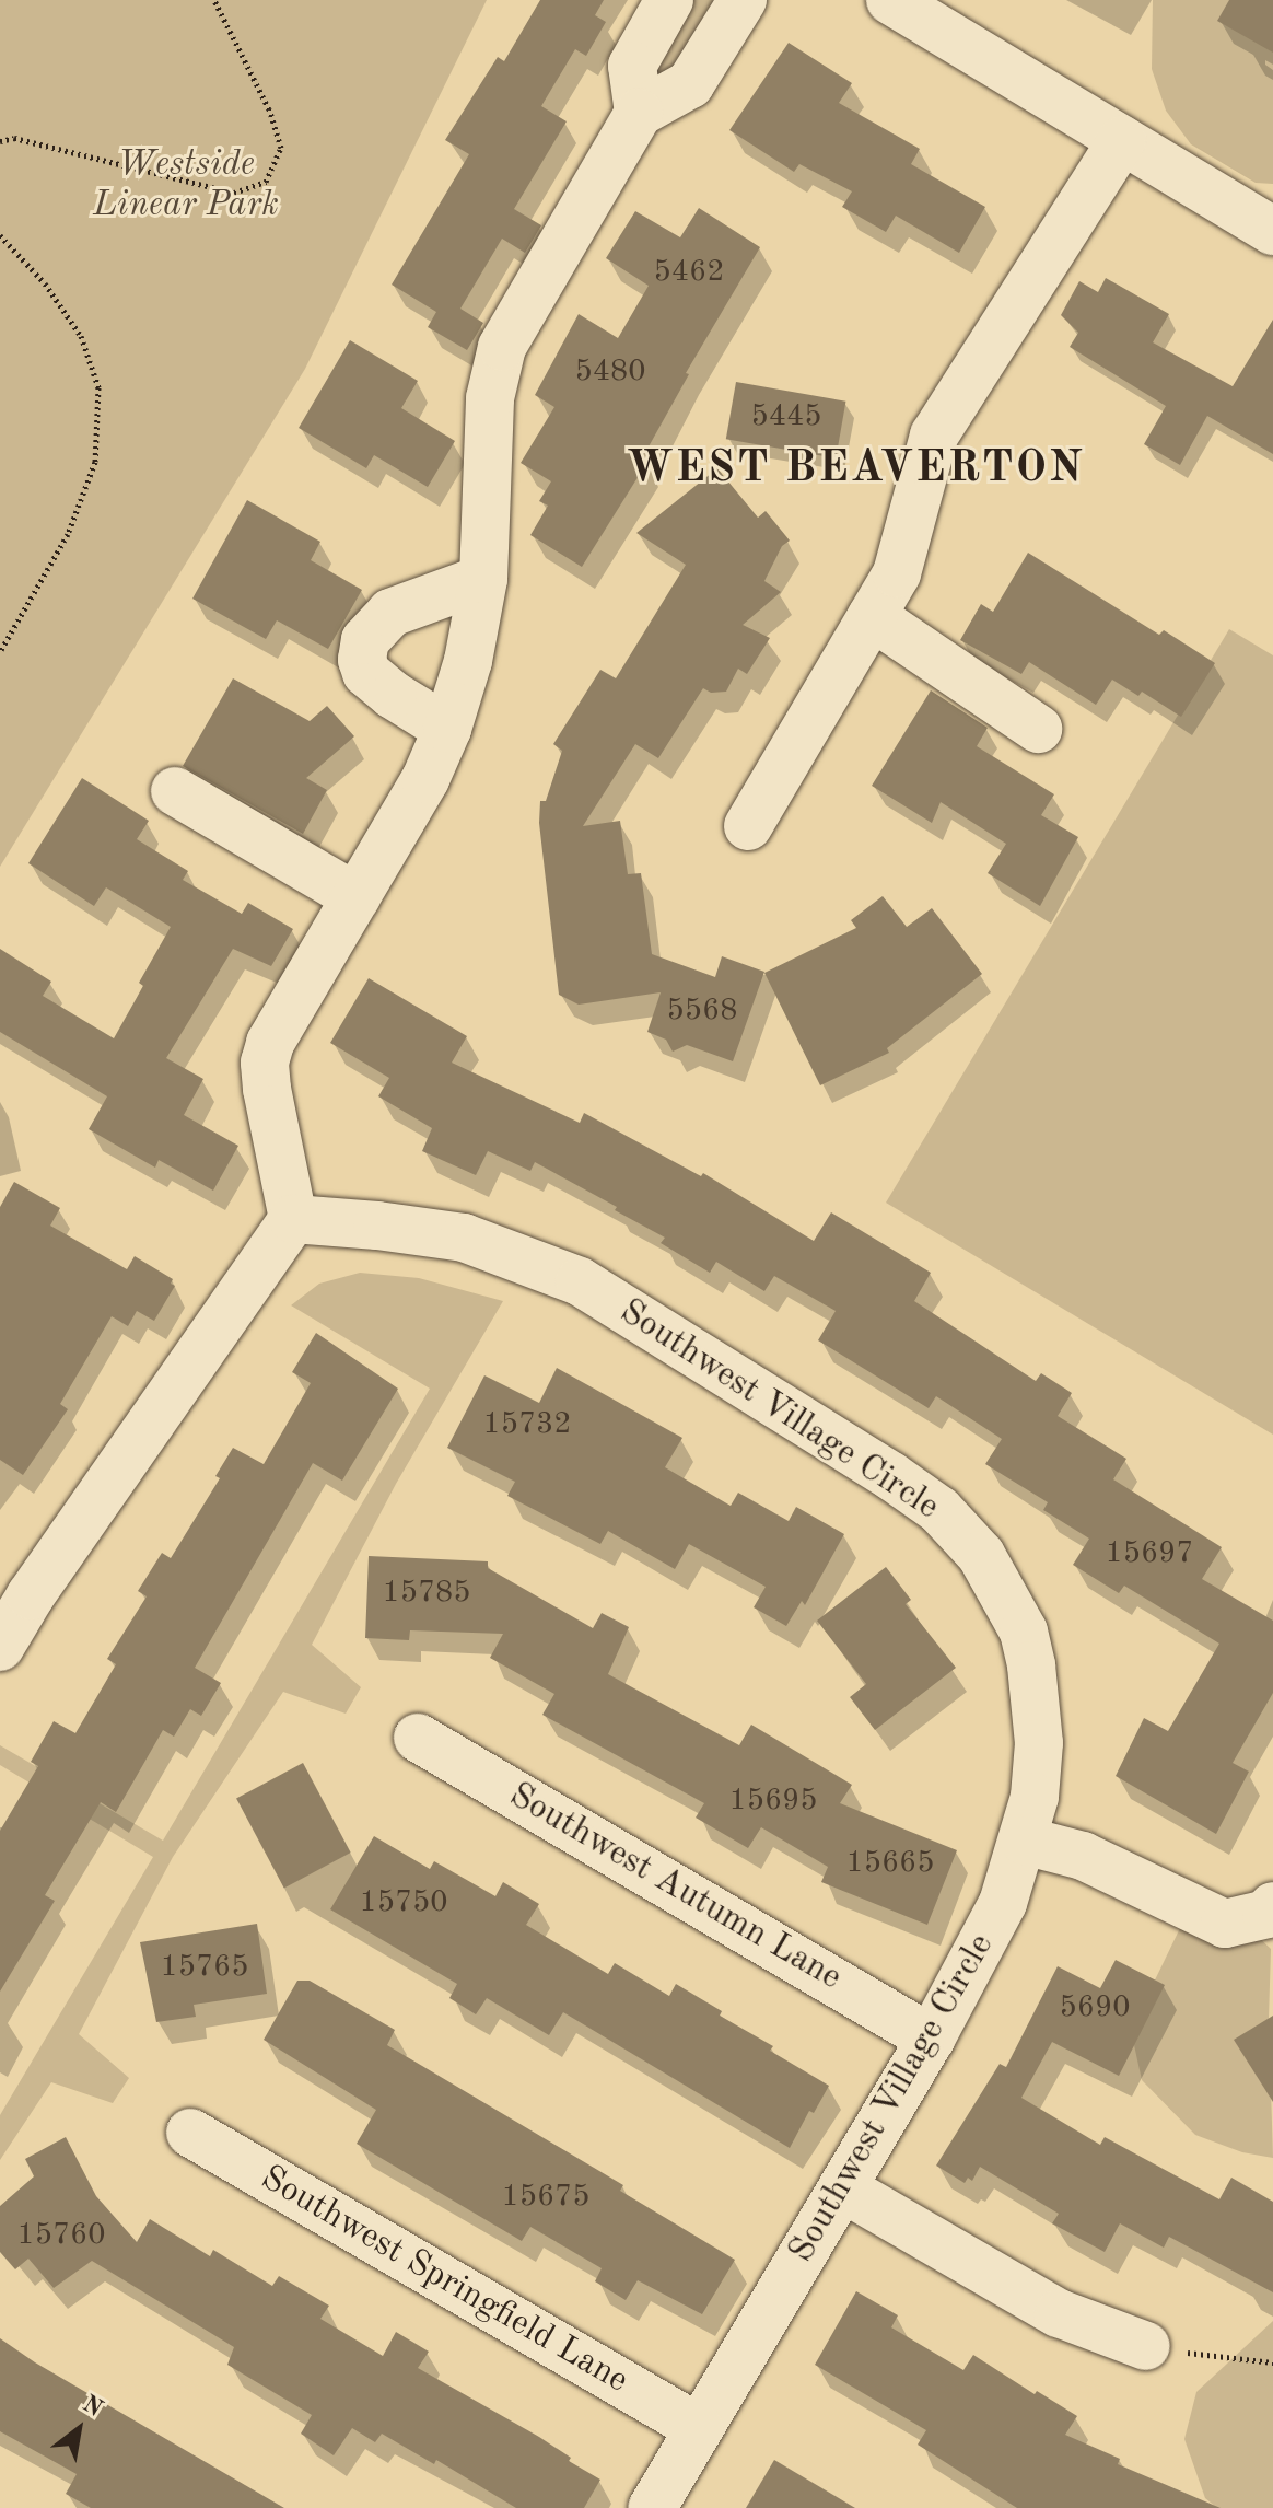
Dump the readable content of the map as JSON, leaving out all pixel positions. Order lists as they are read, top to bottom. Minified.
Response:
{"streets":{"street":["Southwest Village Circle","Southwest Autumn Lane","Southwest Springfield Lane"]},"crossings":[["Southwest Village Circle","Southwest Autumn Lane"],["Southwest Village Circle","Southwest Springfield Lane"]],"districts":["WEST BEAVERTON"],"parks":["Westside Linear Park"],"house_numbers":["5462","5480","5445","5568","15732","15697","15785","15695","15665","15750","15765","5690","15675","15760"],"north":"top right"}
